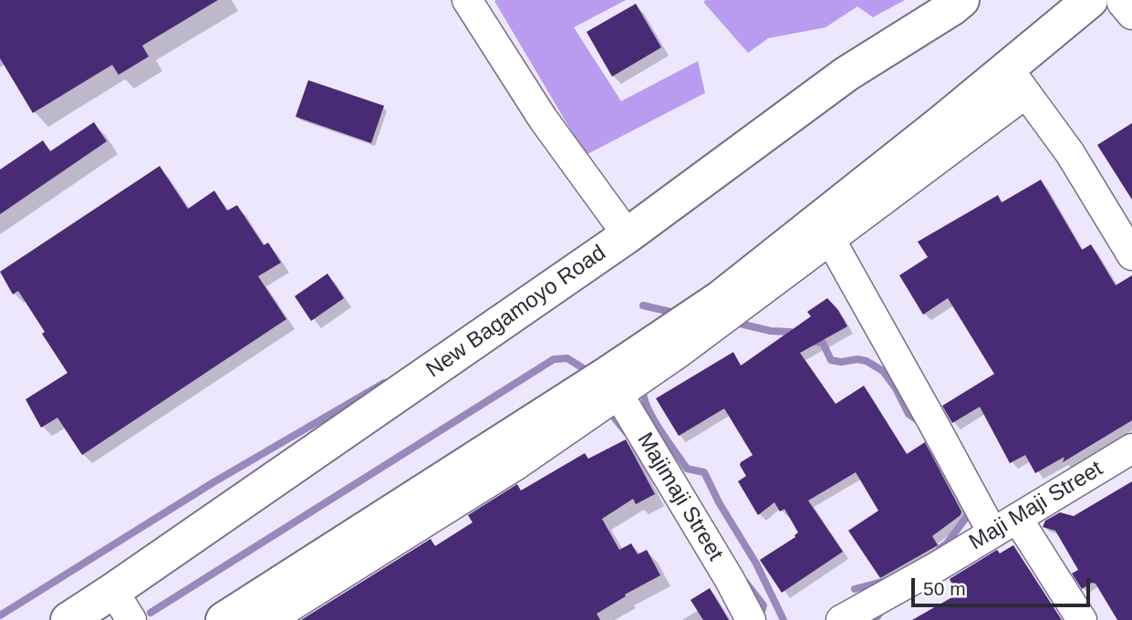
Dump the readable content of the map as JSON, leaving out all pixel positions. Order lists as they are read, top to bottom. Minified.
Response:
{"streets":{"highway":["New Bagamoyo Road"],"street":["Majimaji Street","Maji Maji Street"]},"scale_bar":"50 m"}
